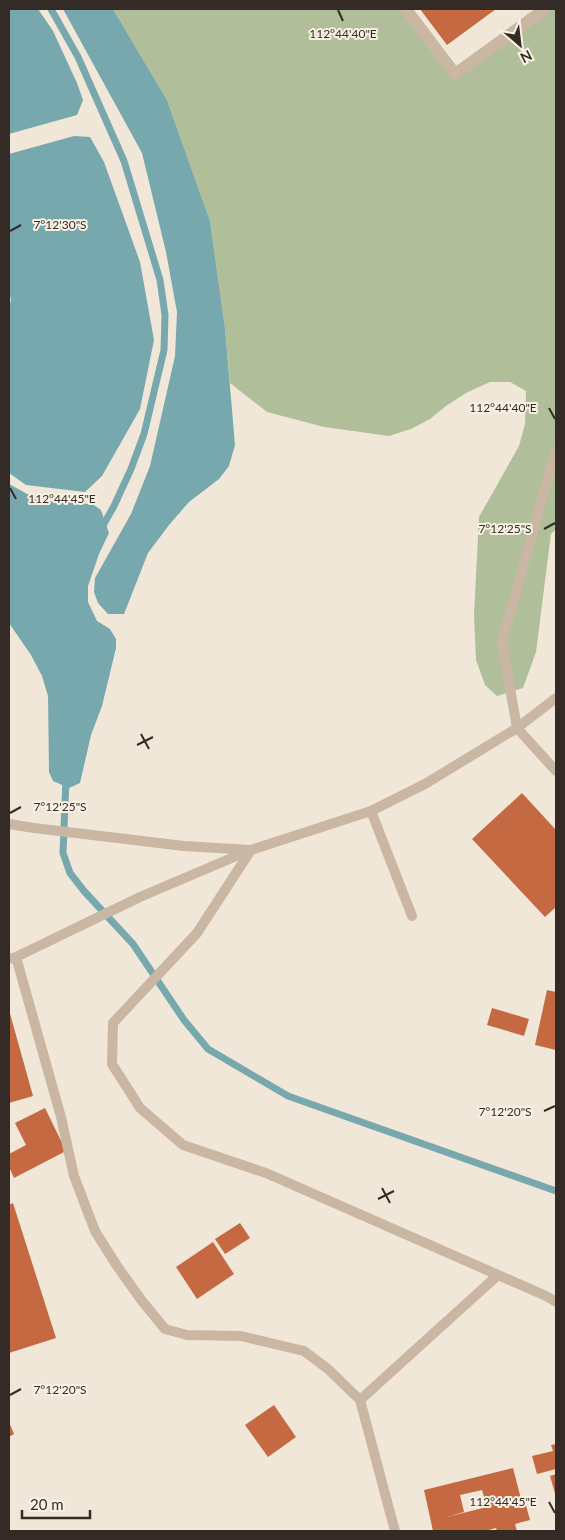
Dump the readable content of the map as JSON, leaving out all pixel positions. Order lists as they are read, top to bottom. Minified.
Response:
{"scale_bar":"20 m","north":"bottom right","coordinates":["112°44'40\"E","7°12'30\"S","112°44'45\"E","7°12'25\"S","7°12'20\"S"]}
